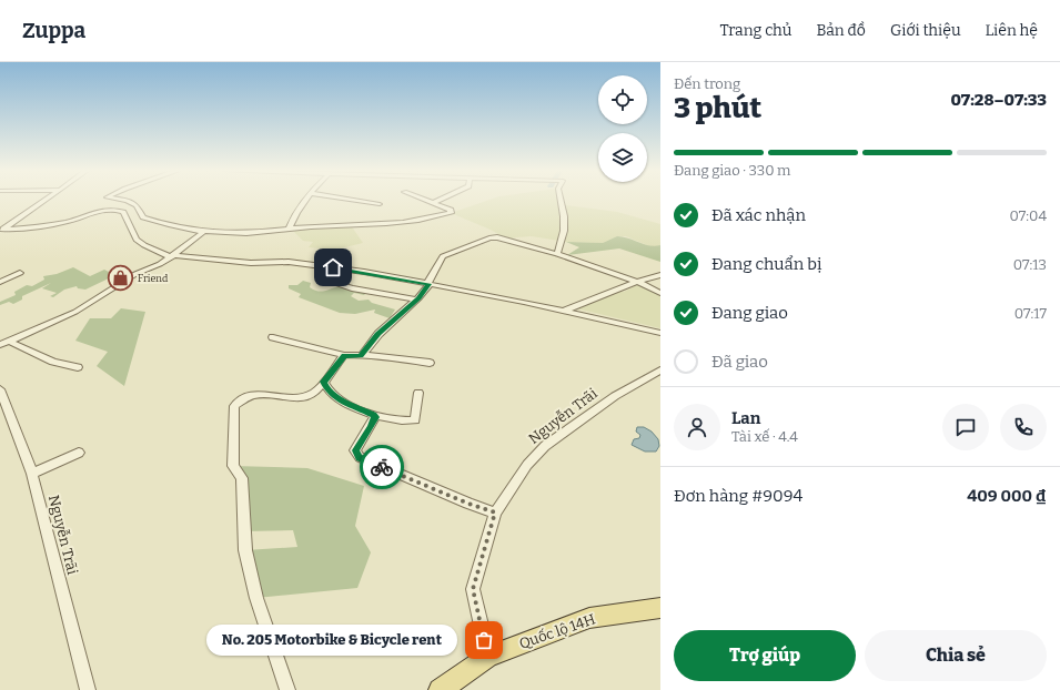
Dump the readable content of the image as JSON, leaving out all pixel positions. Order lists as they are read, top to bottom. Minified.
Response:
{"streets":{"main road":["Quốc lộ 14H"],"street":["Nguyễn Trãi"]},"crossings":[["Nguyễn Trãi","Quốc lộ 14H"]],"places":{"shop":["Friend"],"other":["No. 205 Motorbike & Bicycle rent"]},"page":{"header":"Zuppa","nav":["Trang chủ","Bản đồ","Giới thiệu","Liên hệ"],"heading":["3 phút","Đến trong","07:28–07:33"],"panel":["Lan","Tài xế · 4.4","Đơn hàng #9094","409 000 ₫"],"bar":"Đang giao · 330 m","list":[["Đã xác nhận","07:04"],["Đang chuẩn bị","07:13"],["Đang giao","07:17"],"Đã giao"],"buttons":["Trợ giúp","Chia sẻ"],"bubble":"No. 205 Motorbike & Bicycle rent"}}
